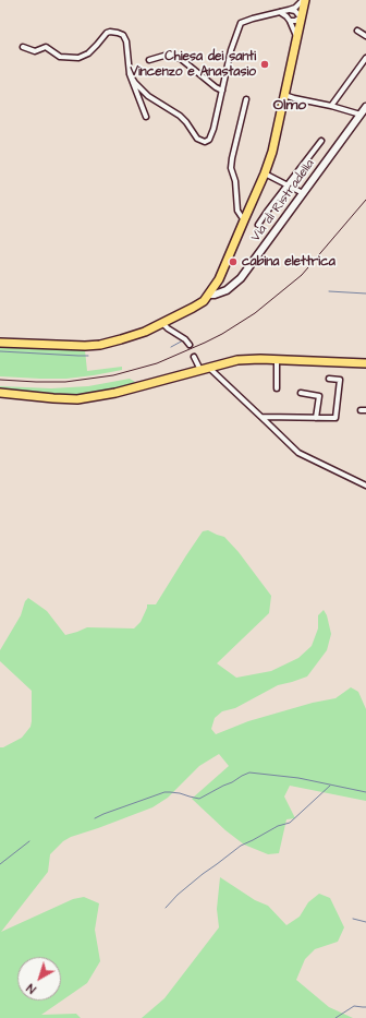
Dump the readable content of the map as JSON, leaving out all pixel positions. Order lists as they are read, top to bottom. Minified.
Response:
{"streets":{"street":["Via di Ristradella"]},"districts":["Olmo"],"places":["Chiesa dei santi Vincenzo e Anastasio","cabina elettrica"],"north":"bottom left"}
